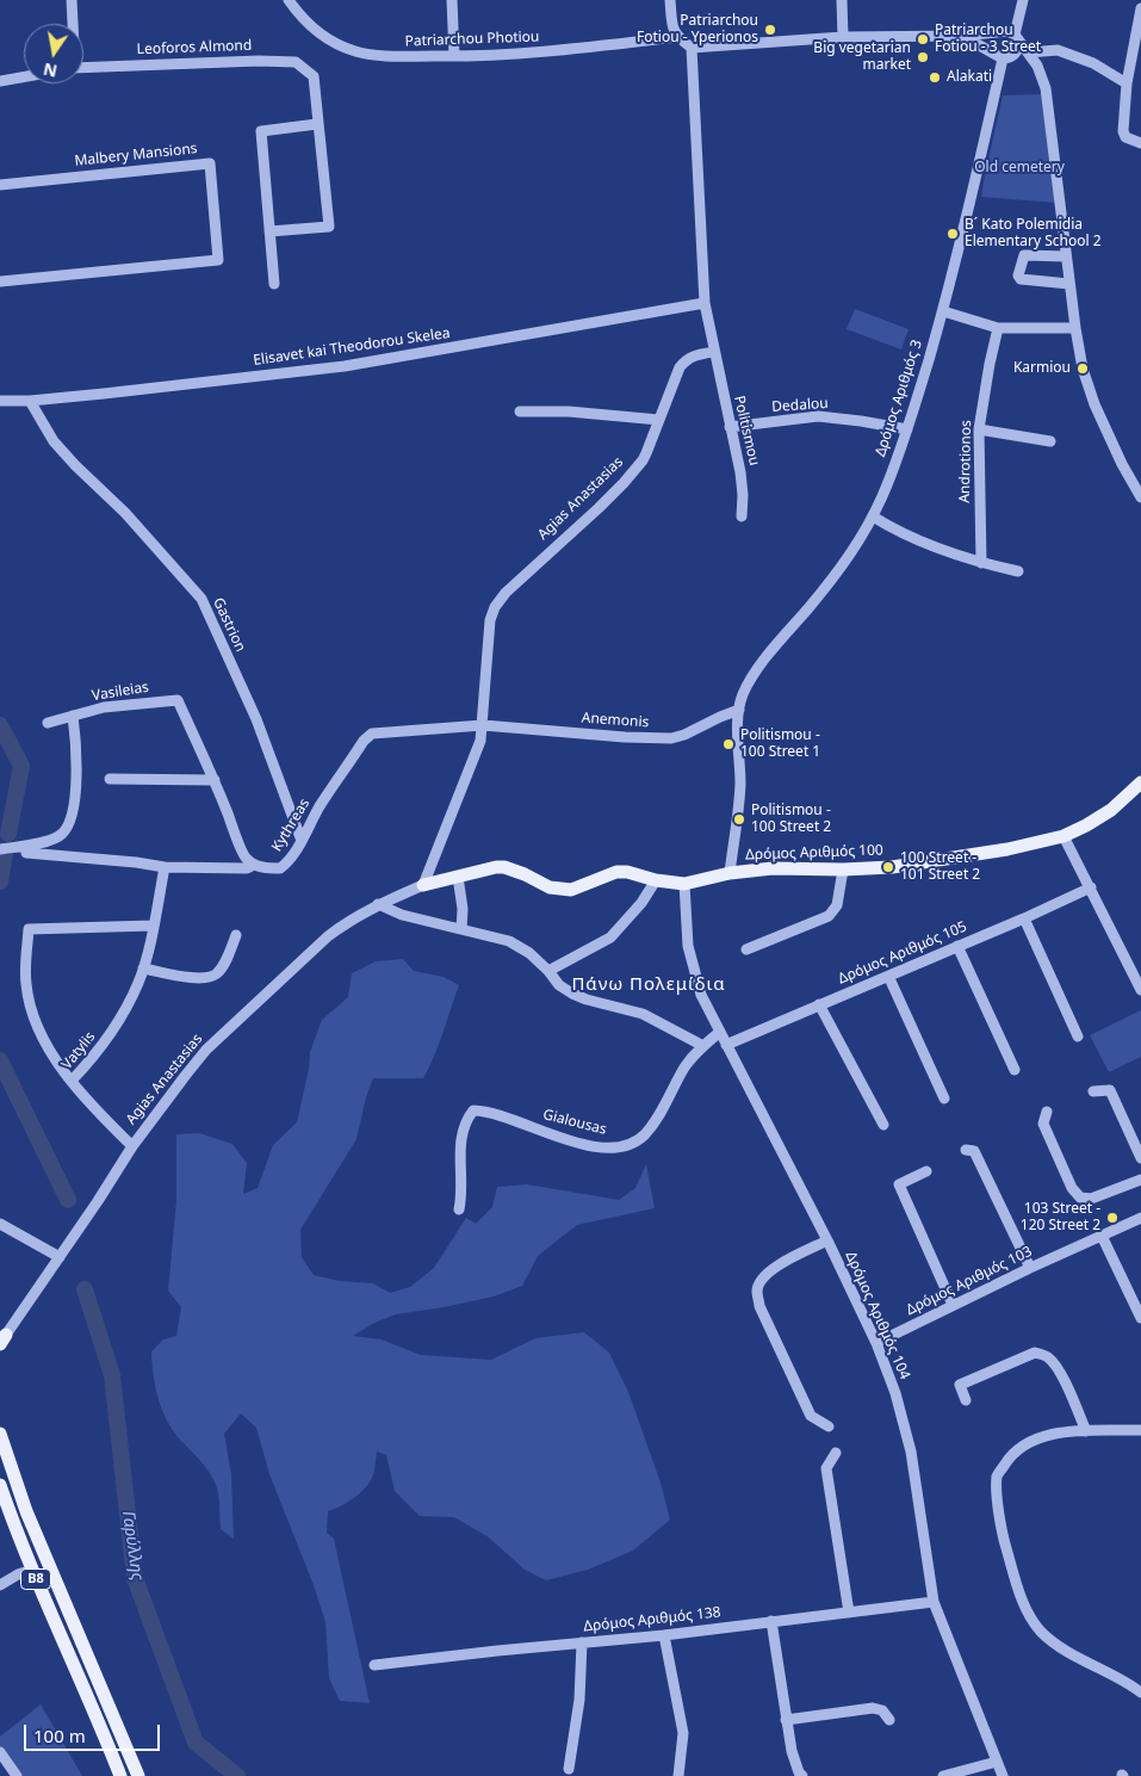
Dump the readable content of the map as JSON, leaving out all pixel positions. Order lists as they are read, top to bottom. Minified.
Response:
{"streets":{"main road":["Agias Anastasias","Δρόμος Αριθμός 100","B8"],"street":["Patriarchou Photiou","Leoforos Almond","Malbery Mansions","Elisavet kai Theodorou Skelea","Δρόμος Αριθμός 3","Dedalou","Politismou","Androtionos","Gastrion","Vasileias","Anemonis","Kythreas","Δρόμος Αριθμός 105","Vatylis","Gialousas","Δρόμος Αριθμός 103","Δρόμος Αριθμός 104","Δρόμος Αριθμός 138"]},"crossings":[["Elisavet kai Theodorou Skelea","Gastrion"],["Δρόμος Αριθμός 3","Dedalou"],["Δρόμος Αριθμός 3","Anemonis"],["Dedalou","Politismou"],["Politismou","Agias Anastasias"],["Agias Anastasias","Anemonis"],["Agias Anastasias","Kythreas"],["Agias Anastasias","Δρόμος Αριθμός 100"],["Agias Anastasias","Vatylis"],["Agias Anastasias","Δρόμος Αριθμός 104"],["Gastrion","Kythreas"],["Anemonis","Kythreas"],["Δρόμος Αριθμός 100","Δρόμος Αριθμός 104"],["Δρόμος Αριθμός 105","Δρόμος Αριθμός 104"],["Gialousas","Δρόμος Αριθμός 104"],["Δρόμος Αριθμός 103","Δρόμος Αριθμός 104"],["Δρόμος Αριθμός 104","Δρόμος Αριθμός 138"]],"districts":["Πάνω Πολεμίδια"],"water":["Γαρύλλης"],"parks":["Old cemetery"],"places":["Patriarchou Fotiou - Yperionos","Patriarchou Fotiou - 3 Street","Big vegetarian market","Alakati","B´ Kato Polemidia Elementary School 2","Karmiou","Politismou - 100 Street 1","Politismou - 100 Street 2","100 Street - 101 Street 2","103 Street - 120 Street 2"],"scale_bar":"100 m","north":"bottom"}
